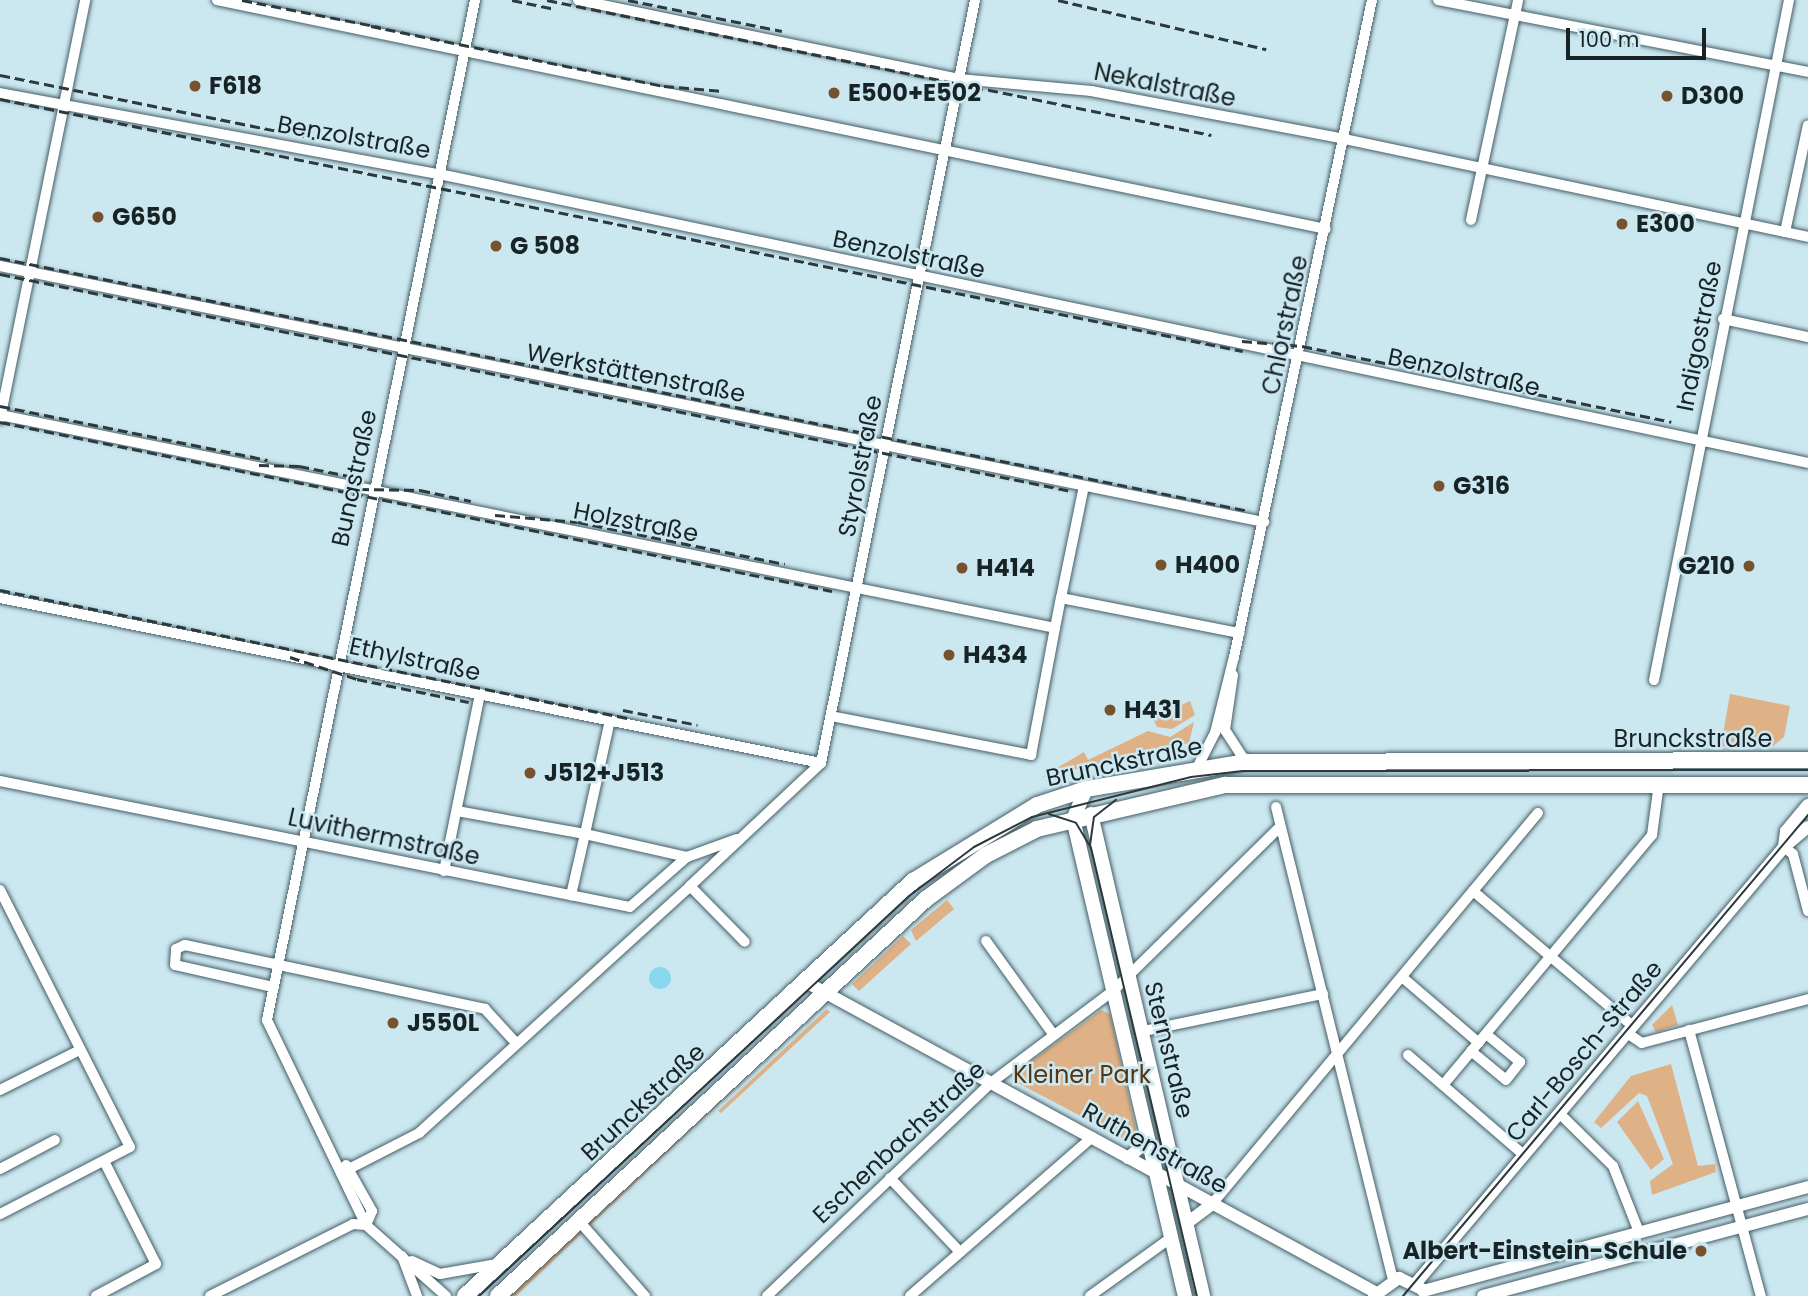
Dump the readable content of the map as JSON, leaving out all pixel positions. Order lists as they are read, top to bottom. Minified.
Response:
{"streets":{"main road":["Brunckstraße","Sternstraße"],"street":["Nekalstraße","Benzolstraße","Chlorstraße","Indigostraße","Werkstättenstraße","Styrolstraße","Bunastraße","Holzstraße","Ethylstraße","Luvithermstraße","Carl-Bosch-Straße","Eschenbachstraße","Ruthenstraße"]},"crossings":[["Nekalstraße","Chlorstraße"],["Nekalstraße","Indigostraße"],["Nekalstraße","Styrolstraße"],["Benzolstraße","Chlorstraße"],["Benzolstraße","Indigostraße"],["Benzolstraße","Styrolstraße"],["Benzolstraße","Bunastraße"],["Chlorstraße","Werkstättenstraße"],["Werkstättenstraße","Styrolstraße"],["Werkstättenstraße","Bunastraße"],["Styrolstraße","Holzstraße"],["Styrolstraße","Ethylstraße"],["Bunastraße","Holzstraße"],["Bunastraße","Ethylstraße"],["Bunastraße","Luvithermstraße"],["Brunckstraße","Sternstraße"],["Brunckstraße","Ruthenstraße"],["Sternstraße","Eschenbachstraße"],["Sternstraße","Ruthenstraße"],["Eschenbachstraße","Ruthenstraße"]],"parks":["Kleiner Park"],"places":["F618","E500+E502","D300","G650","E300","G 508","G316","H400","G210","H414","H434","H431","J512+J513","J550L","Albert-Einstein-Schule"],"scale_bar":"100 m"}
